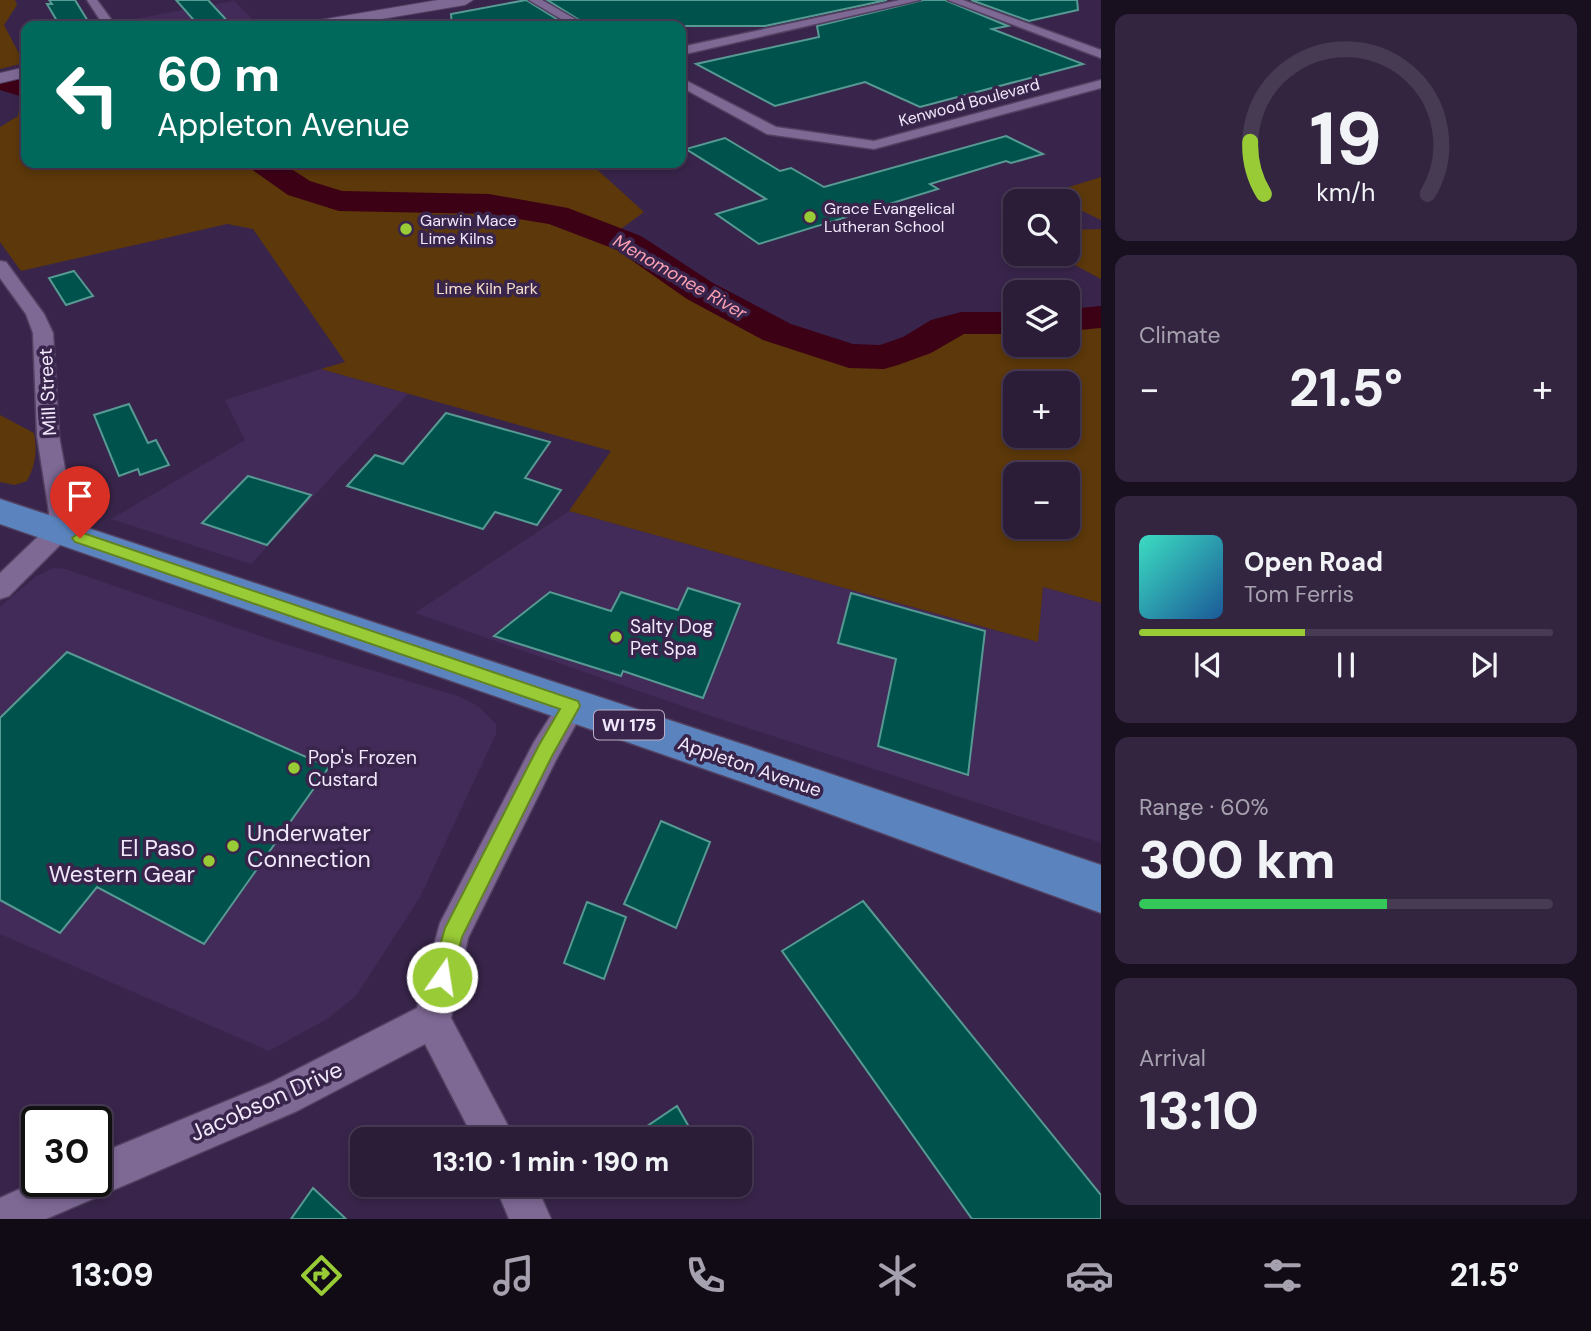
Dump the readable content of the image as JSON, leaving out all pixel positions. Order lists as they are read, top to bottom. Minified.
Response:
{"streets":{"main road":["WI 175","Appleton Avenue"],"street":["Kenwood Boulevard","Mill Street","Jacobson Drive"]},"crossings":[["Mill Street","Appleton Avenue"]],"water":["Menomonee River"],"parks":["Lime Kiln Park"],"places":["Grace Evangelical Lutheran School","Garwin Mace Lime Kilns","Salty Dog Pet Spa","Pop's Frozen Custard","Underwater Connection","El Paso Western Gear"],"page":{"turn":["60 m","Appleton Avenue"],"map_buttons":["+","−"],"tile":["Climate",["Range · 60%","300 km"],["Arrival","13:10"]],"heat":["−","21.5°","+"],"song":["Open Road","Tom Ferris"],"limit":"30","trip":"13:10 · 1 min · 190 m","tabs":["13:09","21.5°"],"gauge":["19","km/h"]}}
